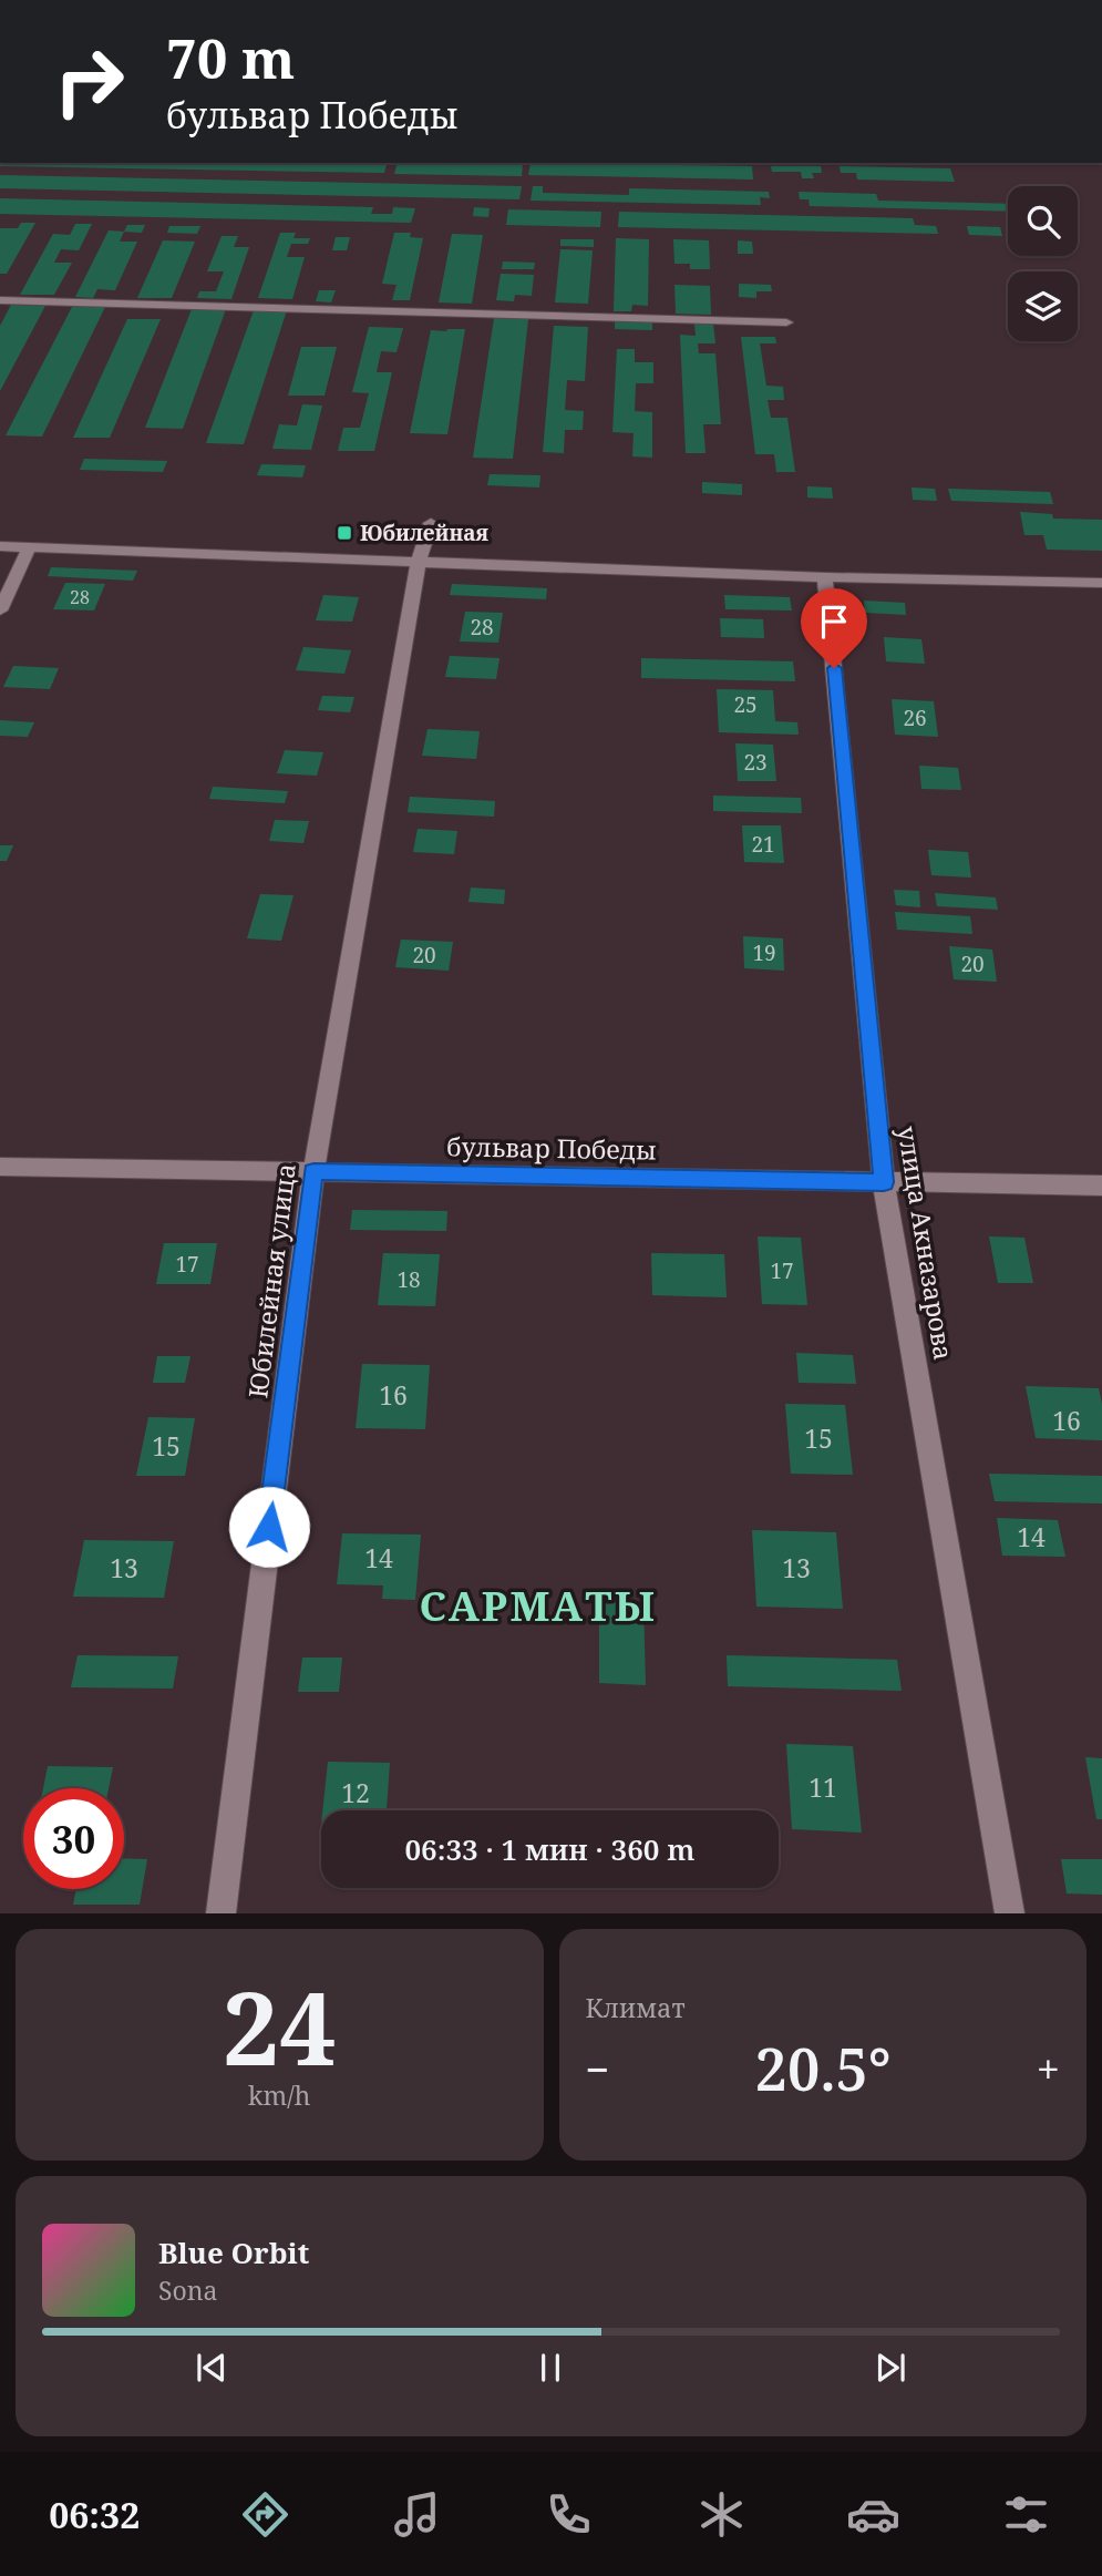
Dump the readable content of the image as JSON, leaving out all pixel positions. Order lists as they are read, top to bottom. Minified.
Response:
{"streets":{"street":["бульвар Победы","улица Акназарова","Юбилейная улица"]},"crossings":[["бульвар Победы","улица Акназарова"],["бульвар Победы","Юбилейная улица"]],"districts":["САРМАТЫ"],"places":{"transit":["Юбилейная"]},"house_numbers":["28","28","25","26","23","21","19","20","20","17","17","18","16","16","15","15","14","14","13","13","11","12"],"page":{"turn":["70 m","бульвар Победы"],"limit":"30","trip":"06:33 · 1 мин · 360 m","tile":[["24","km/h"],"Климат"],"heat":["−","20.5°","+"],"song":["Blue Orbit","Sona"],"tabs":"06:32"}}
